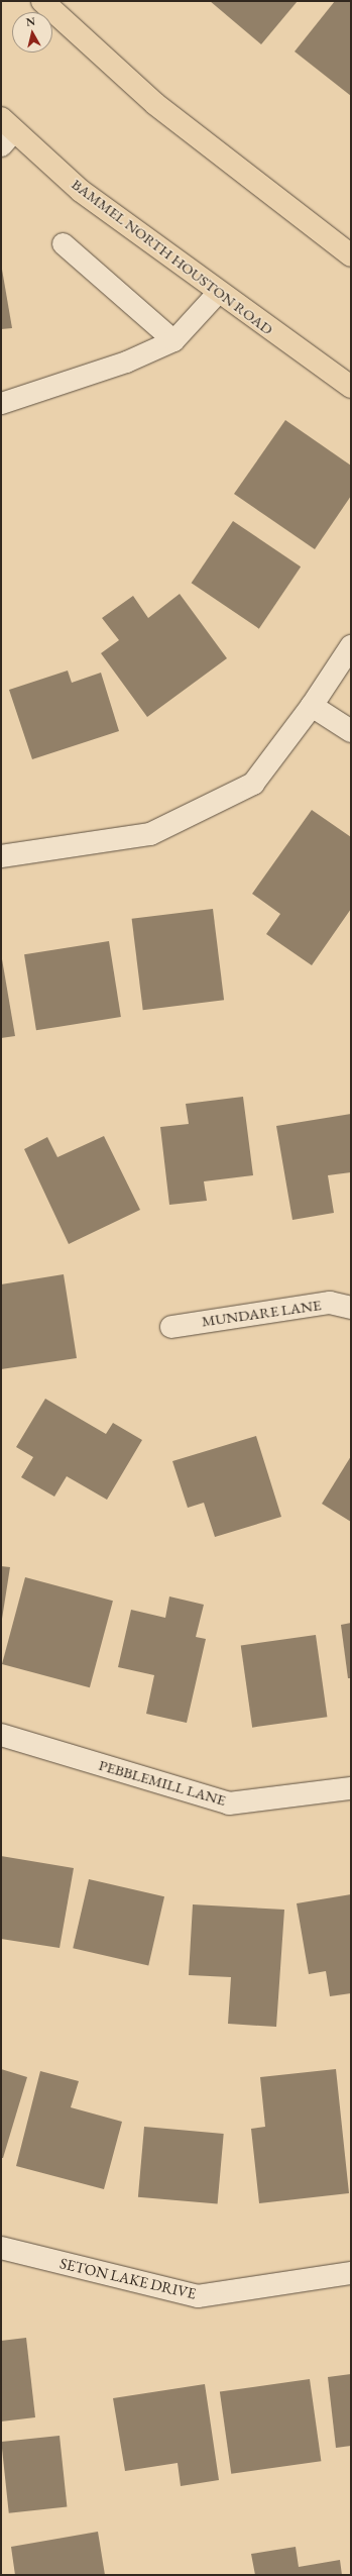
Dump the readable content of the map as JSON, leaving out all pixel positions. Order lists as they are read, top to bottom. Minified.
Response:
{"streets":{"main road":["BAMMEL NORTH HOUSTON ROAD"],"street":["MUNDARE LANE","PEBBLEMILL LANE","SETON LAKE DRIVE"]},"north":"top"}
